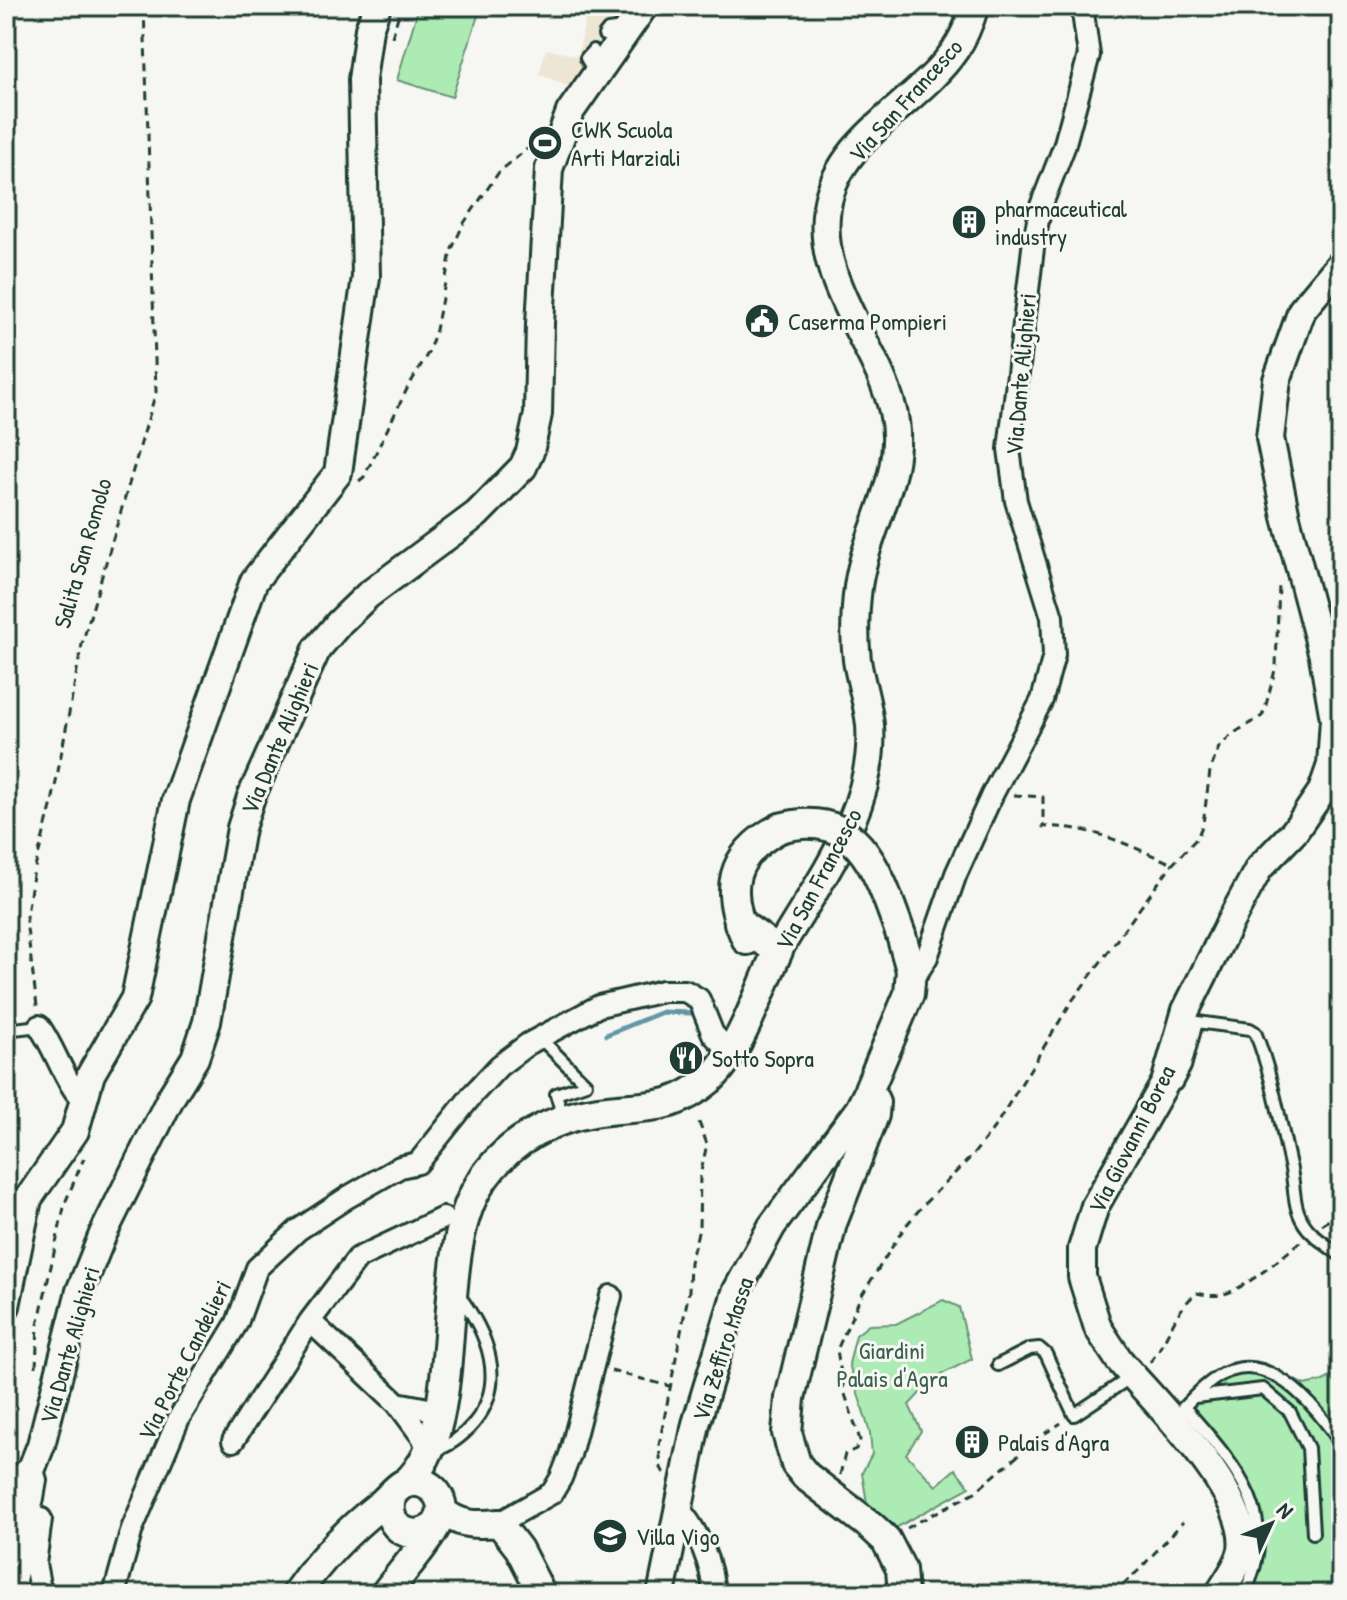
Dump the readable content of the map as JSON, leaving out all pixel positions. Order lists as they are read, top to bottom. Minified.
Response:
{"streets":{"main road":["Via San Francesco","Via Dante Alighieri"],"street":["Via Giovanni Borea","Via Zeffiro Massa","Via Porte Candelieri"],"path":["Salita San Romolo"]},"crossings":[["Via San Francesco","Via Porte Candelieri"],["Via Dante Alighieri","Via Zeffiro Massa"]],"parks":["Giardini Palais d'Agra"],"places":{"sports":["CWK Scuola Arti Marziali"],"building":["pharmaceutical industry","Palais d'Agra"],"public building":["Caserma Pompieri"],"restaurant":["Sotto Sopra"],"school or university":["Villa Vigo"]},"north":"top right"}
